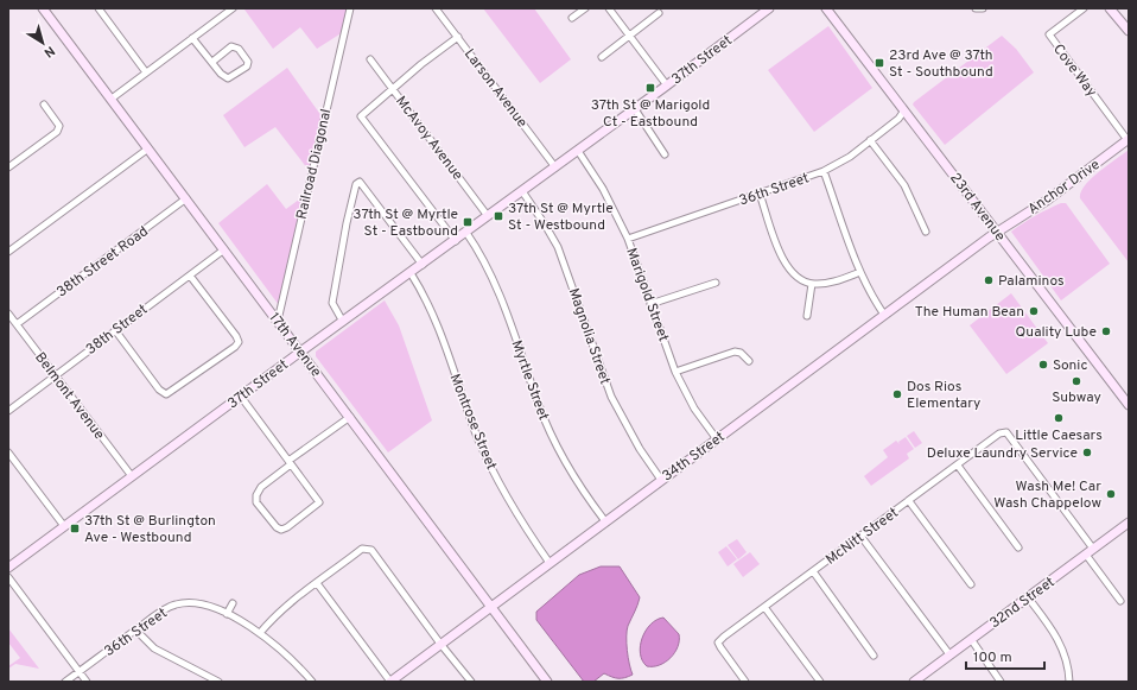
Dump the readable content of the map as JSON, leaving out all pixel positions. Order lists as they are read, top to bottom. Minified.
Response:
{"streets":{"main road":["37th Street","Anchor Drive","23rd Avenue","17th Avenue","34th Street","32nd Street"],"street":["Cove Way","Larson Avenue","McAvoy Avenue","Railroad Diagonal","36th Street","38th Street Road","Marigold Street","38th Street","Magnolia Street","Myrtle Street","Belmont Avenue","Montrose Street","McNitt Street"]},"crossings":[["37th Street","Larson Avenue"],["37th Street","McAvoy Avenue"],["37th Street","Marigold Street"],["37th Street","Magnolia Street"],["37th Street","17th Avenue"],["37th Street","Myrtle Street"],["37th Street","Belmont Avenue"],["37th Street","Montrose Street"],["Cove Way","Anchor Drive"],["Railroad Diagonal","17th Avenue"],["Anchor Drive","23rd Avenue"],["Anchor Drive","34th Street"],["36th Street","23rd Avenue"],["36th Street","Marigold Street"],["23rd Avenue","34th Street"],["38th Street Road","17th Avenue"],["38th Street Road","Belmont Avenue"],["Marigold Street","34th Street"],["38th Street","17th Avenue"],["38th Street","Belmont Avenue"],["Magnolia Street","34th Street"],["17th Avenue","34th Street"],["Myrtle Street","34th Street"],["Montrose Street","34th Street"],["McNitt Street","32nd Street"]],"places":{"transit":["23rd Ave @ 37th St - Southbound","37th St @ Marigold Ct - Eastbound","37th St @ Myrtle St - Westbound","37th St @ Myrtle St - Eastbound","37th St @ Burlington Ave - Westbound"],"other":["Palaminos","The Human Bean","Quality Lube","Sonic","Subway","Dos Rios Elementary","Little Caesars","Deluxe Laundry Service","Wash Me! Car Wash Chappelow"]},"scale_bar":"100 m","north":"bottom right"}
